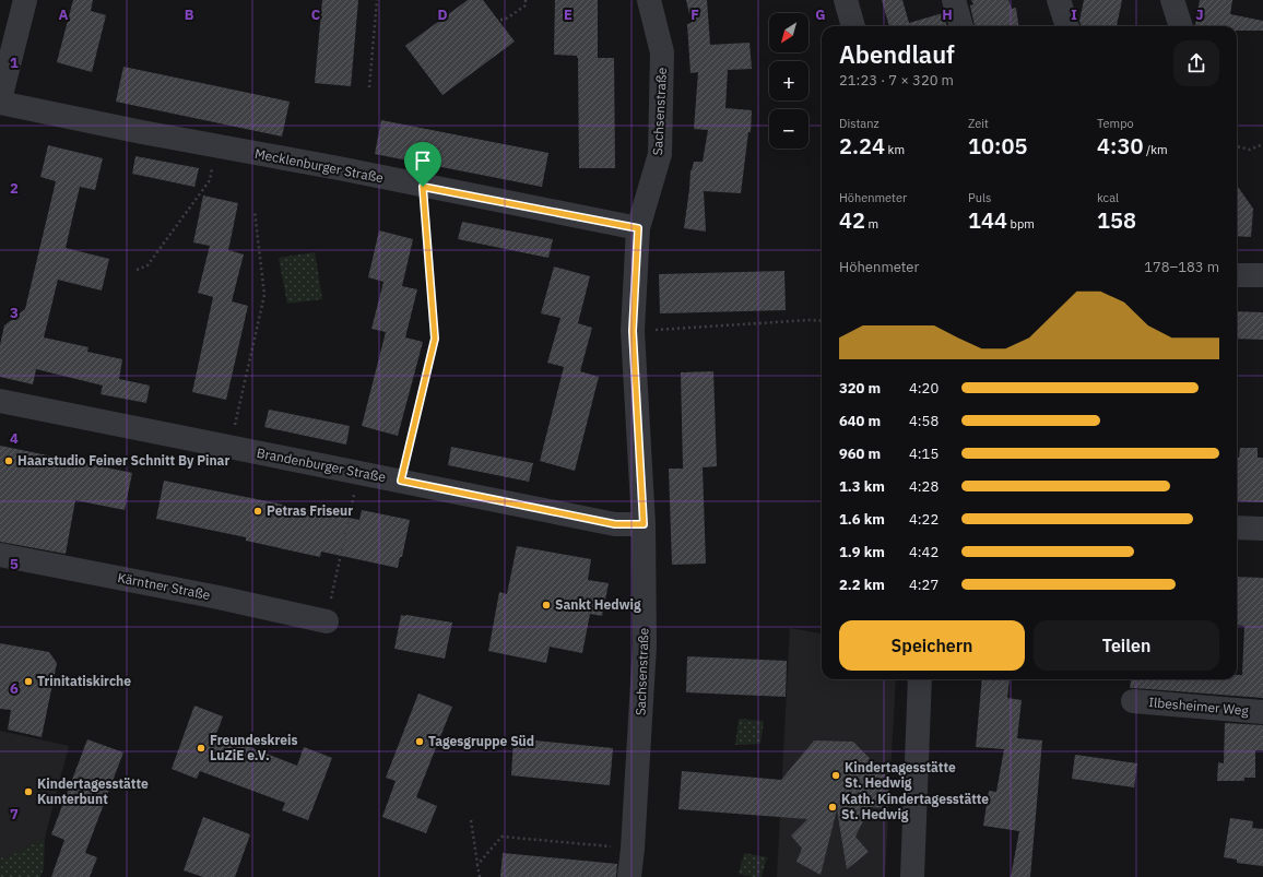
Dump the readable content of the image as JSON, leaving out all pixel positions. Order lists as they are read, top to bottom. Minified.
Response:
{"streets":{"street":["Sachsenstraße","Mecklenburger Straße","Brandenburger Straße","Kärntner Straße","Ilbesheimer Weg"]},"crossings":[["Sachsenstraße","Mecklenburger Straße"],["Sachsenstraße","Brandenburger Straße"]],"places":["Haarstudio Feiner Schnitt By Pinar","Petras Friseur","Sankt Hedwig","Trinitatiskirche","Tagesgruppe Süd","Freundeskreis LuZiE e.V.","Kindertagesstätte St. Hedwig","Kindertagesstätte Kunterbunt","Kath. Kindertagesstätte St. Hedwig"],"north":"bottom left","page":{"map_buttons":["+","−"],"heading":["Abendlauf","21:23 · 7 × 320 m"],"stats":[["Distanz","2.24 km"],["Zeit","10:05"],["Tempo","4:30 /km"],["Höhenmeter","42 m"],["Puls","144 bpm"],["kcal","158"]],"chart":["Höhenmeter","178–183 m"],"list":[{"name":"320 m","note":"4:20"},{"name":"640 m","note":"4:58"},{"name":"960 m","note":"4:15"},{"name":"1.3 km","note":"4:28"},{"name":"1.6 km","note":"4:22"},{"name":"1.9 km","note":"4:42"},{"name":"2.2 km","note":"4:27"}],"buttons":["Speichern","Teilen"]},"grid":{"columns":["A","B","C","D","E","F","G","H","I","J"],"rows":["1","2","3","4","5","6","7"]}}
